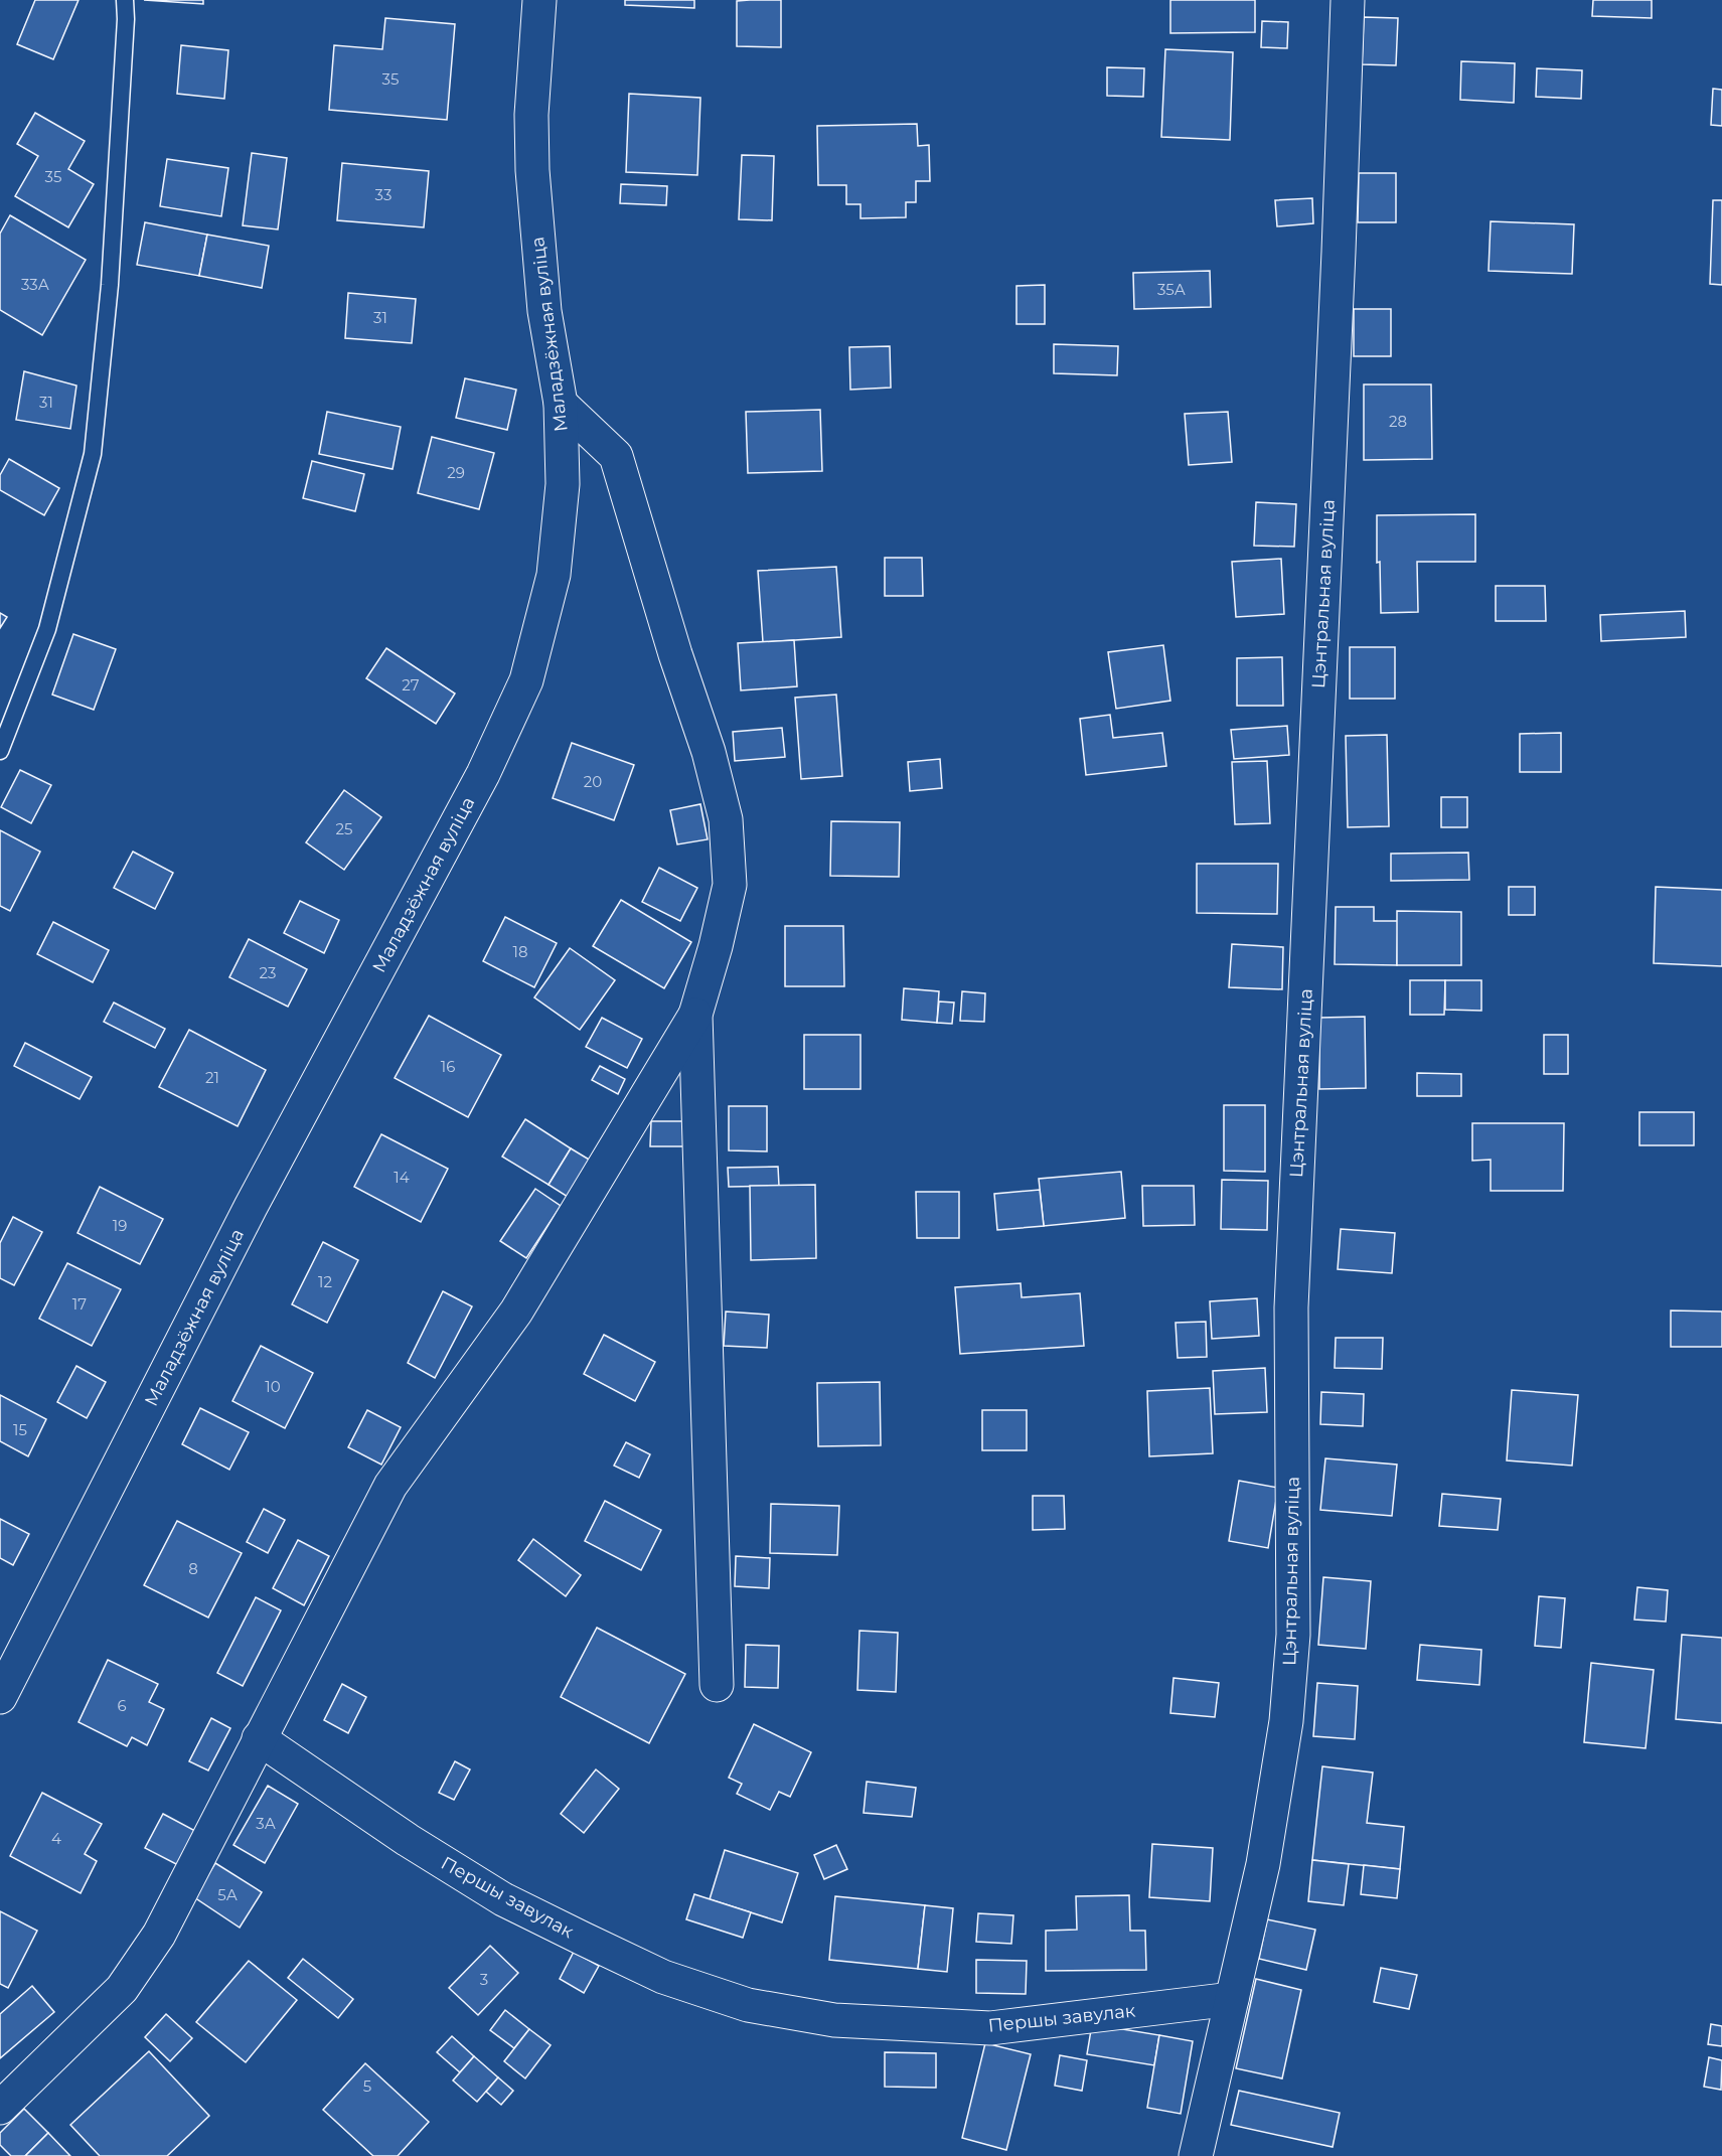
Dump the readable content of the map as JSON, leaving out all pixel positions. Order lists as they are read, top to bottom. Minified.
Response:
{"streets":{"street":["Маладзёжная вуліца","Цэнтральная вуліца","Першы завулак"]},"crossings":[["Цэнтральная вуліца","Першы завулак"]],"house_numbers":["35","35","33","33А","35А","31","31","28","29","27","20","25","18","23","16","21","14","19","12","17","10","15","8","6","3А","4","5А","3","5"]}
